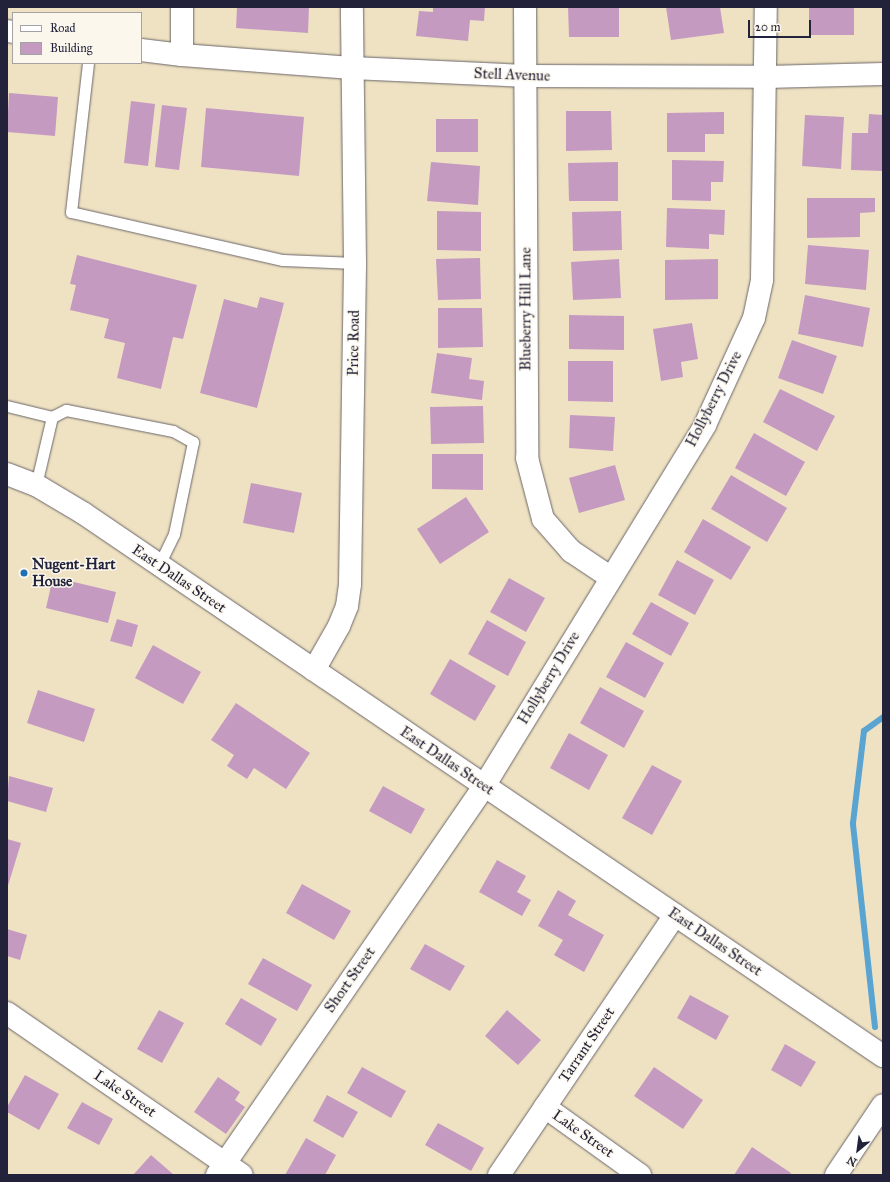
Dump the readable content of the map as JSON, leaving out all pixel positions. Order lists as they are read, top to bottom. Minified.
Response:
{"streets":{"street":["Stell Avenue","Blueberry Hill Lane","Price Road","Hollyberry Drive","East Dallas Street","Short Street","Tarrant Street","Lake Street"]},"crossings":[["Stell Avenue","Blueberry Hill Lane"],["Stell Avenue","Price Road"],["Stell Avenue","Hollyberry Drive"],["Blueberry Hill Lane","Hollyberry Drive"],["Price Road","East Dallas Street"],["Hollyberry Drive","East Dallas Street"],["Hollyberry Drive","Short Street"],["East Dallas Street","Short Street"],["East Dallas Street","Tarrant Street"],["Short Street","Lake Street"],["Tarrant Street","Lake Street"]],"places":["Nugent-Hart House"],"legend":["Road","Building"],"scale_bar":"20 m","north":"bottom left"}
